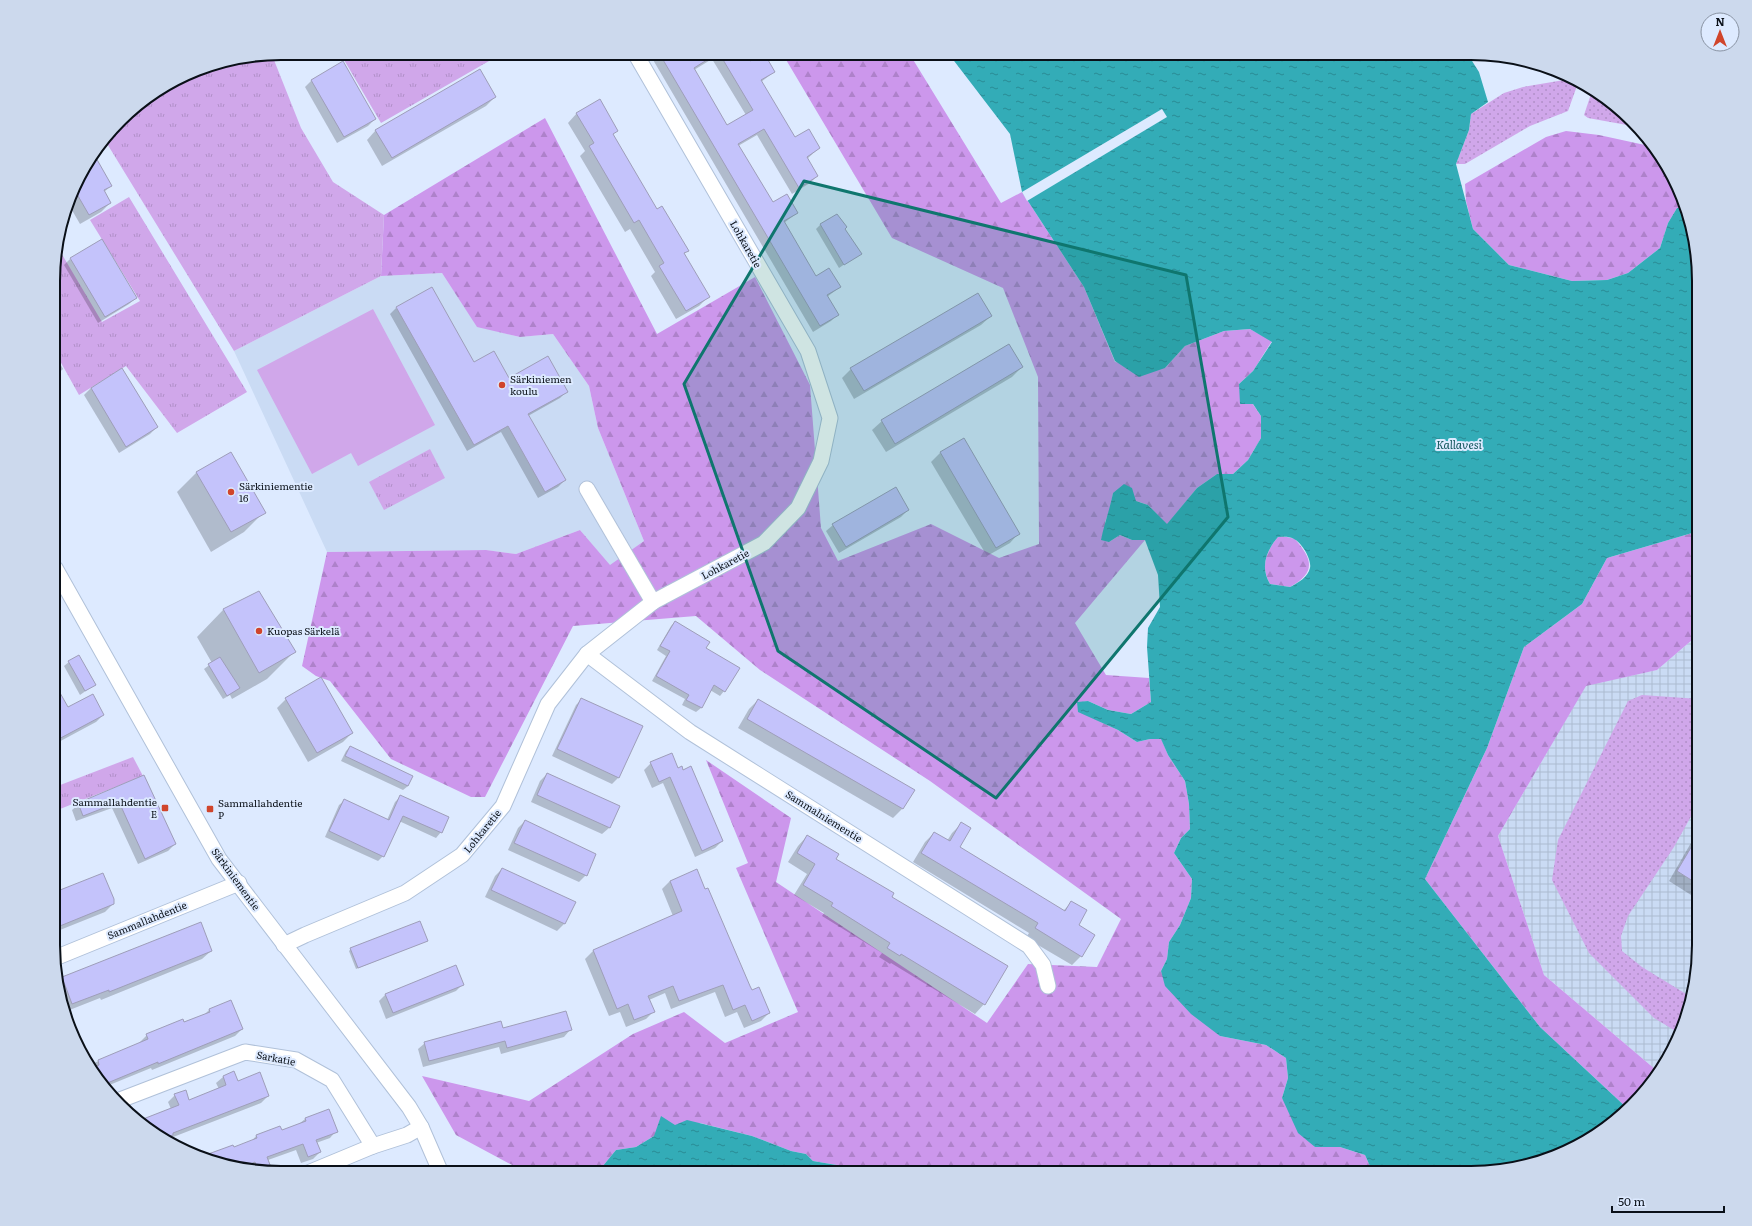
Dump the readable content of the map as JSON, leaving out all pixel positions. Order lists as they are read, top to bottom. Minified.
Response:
{"streets":{"street":["Lohkaretie","Sammalniementie","Särkiniementie","Sammallahdentie","Sarkatie"]},"crossings":[["Lohkaretie","Sammalniementie"],["Lohkaretie","Särkiniementie"],["Särkiniementie","Sammallahdentie"]],"water":["Kallavesi"],"places":{"other":["Särkiniemen koulu","Särkiniementie 16","Kuopas Särkelä"],"transit":["Sammallahdentie E","Sammallahdentie P"]},"scale_bar":"50 m","north":"top"}
